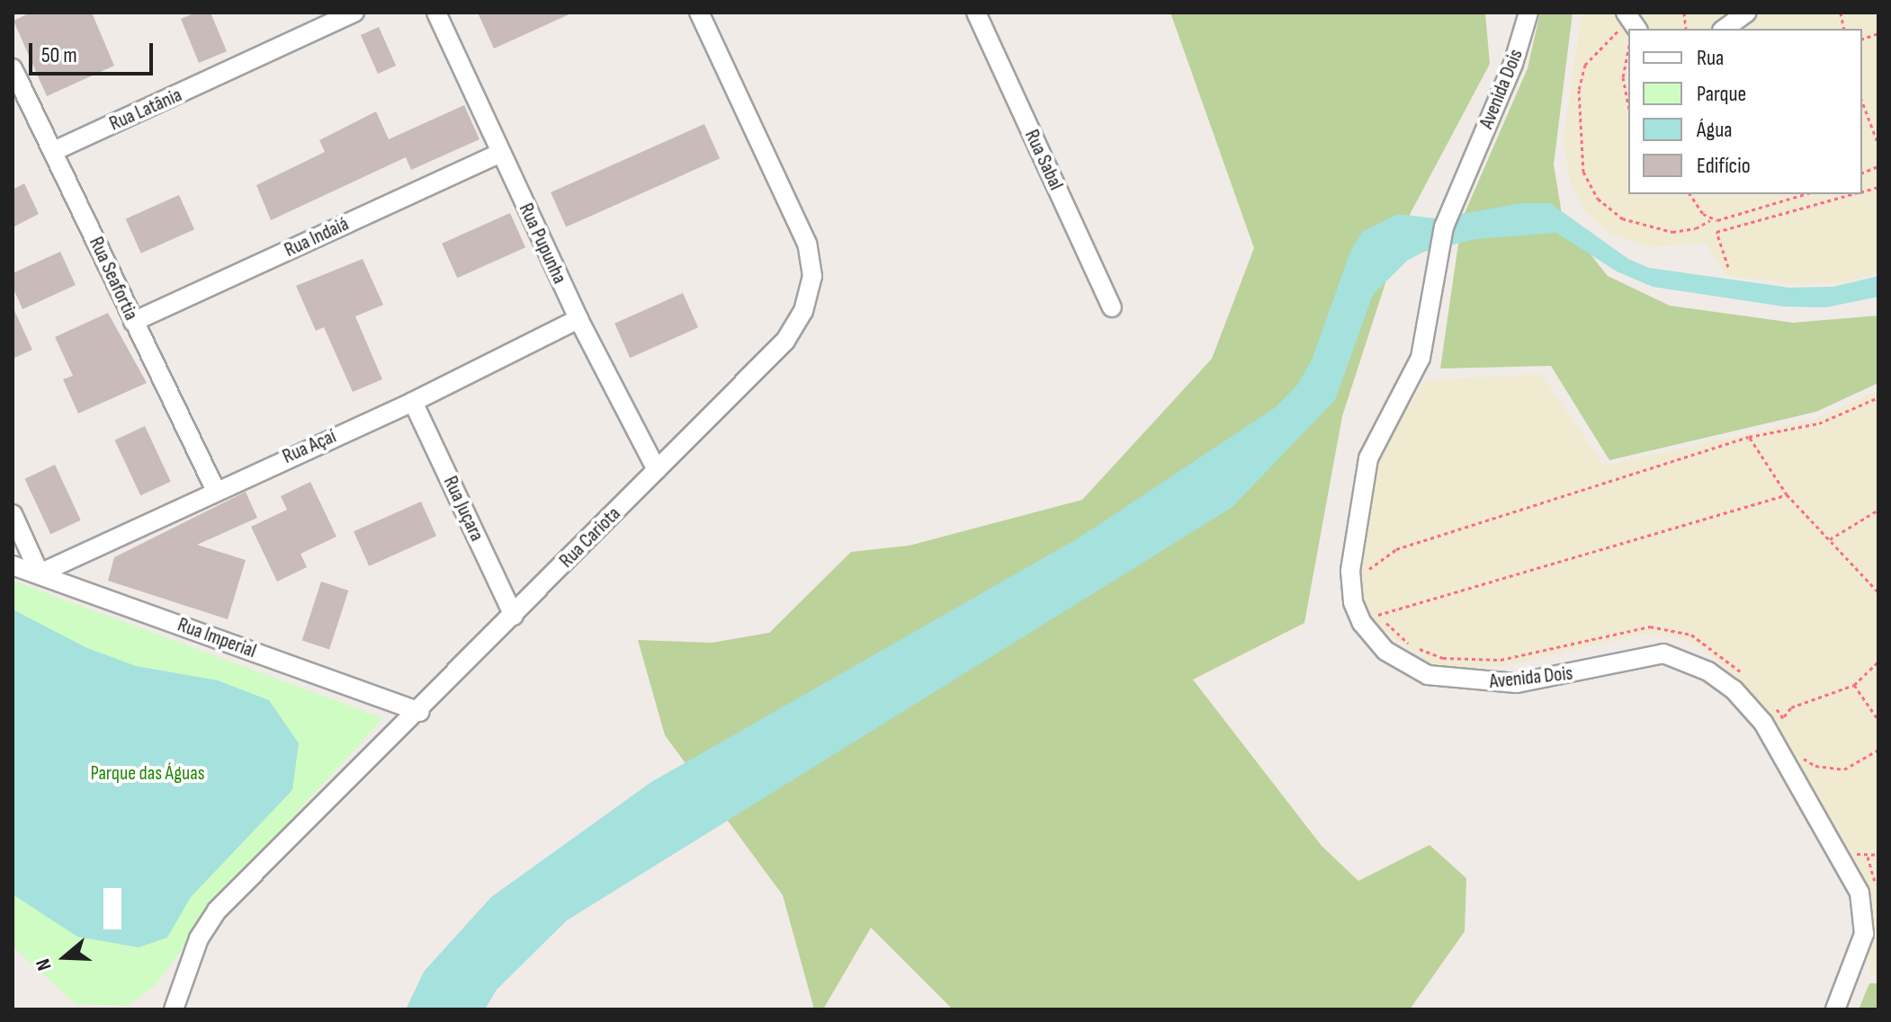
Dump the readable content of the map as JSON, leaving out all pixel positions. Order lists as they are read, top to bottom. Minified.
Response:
{"streets":{"street":["Avenida Dois","Rua Latânia","Rua Sabal","Rua Indaiá","Rua Pupunha","Rua Seafortia","Rua Açaí","Rua Juçara","Rua Cariota","Rua Imperial"]},"crossings":[["Rua Latânia","Rua Seafortia"],["Rua Indaiá","Rua Pupunha"],["Rua Indaiá","Rua Seafortia"],["Rua Pupunha","Rua Açaí"],["Rua Pupunha","Rua Cariota"],["Rua Seafortia","Rua Açaí"],["Rua Açaí","Rua Juçara"],["Rua Açaí","Rua Imperial"],["Rua Juçara","Rua Cariota"],["Rua Cariota","Rua Imperial"]],"parks":["Parque das Águas"],"legend":["Rua","Parque","Água","Edifício"],"scale_bar":"50 m","north":"left"}
